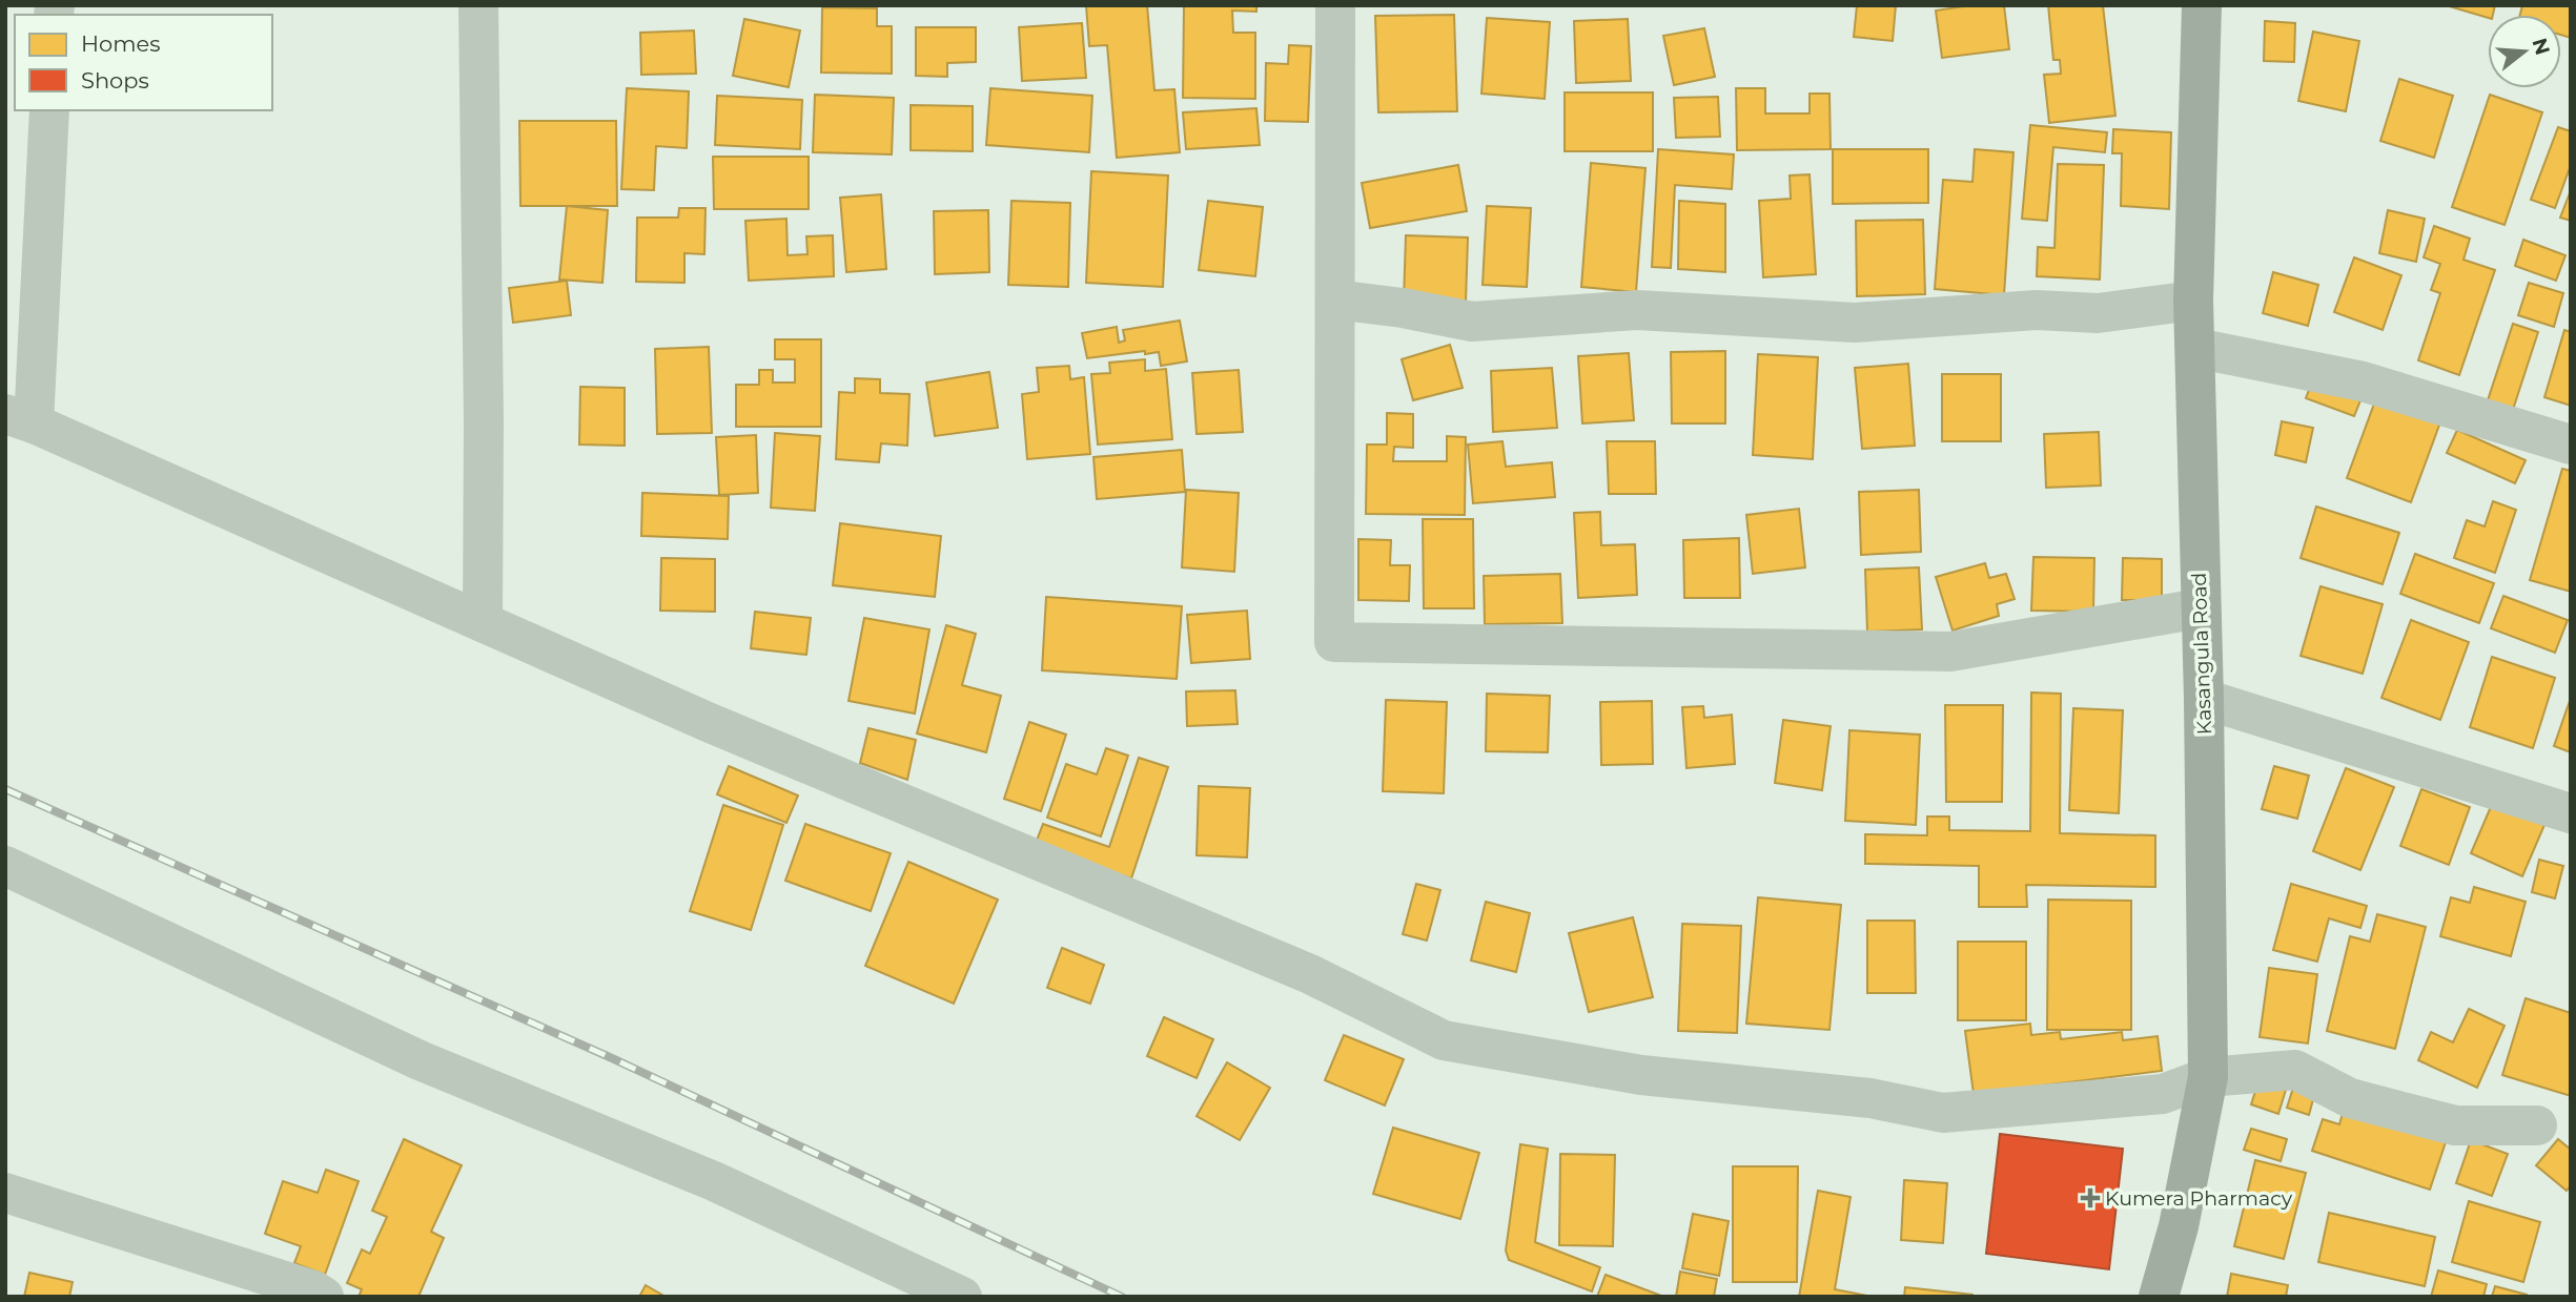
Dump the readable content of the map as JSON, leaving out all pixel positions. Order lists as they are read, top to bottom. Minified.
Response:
{"streets":{"main road":["Kasangula Road"]},"places":{"health":["Kumera Pharmacy"]},"legend":["Homes","Shops"],"north":"right"}
